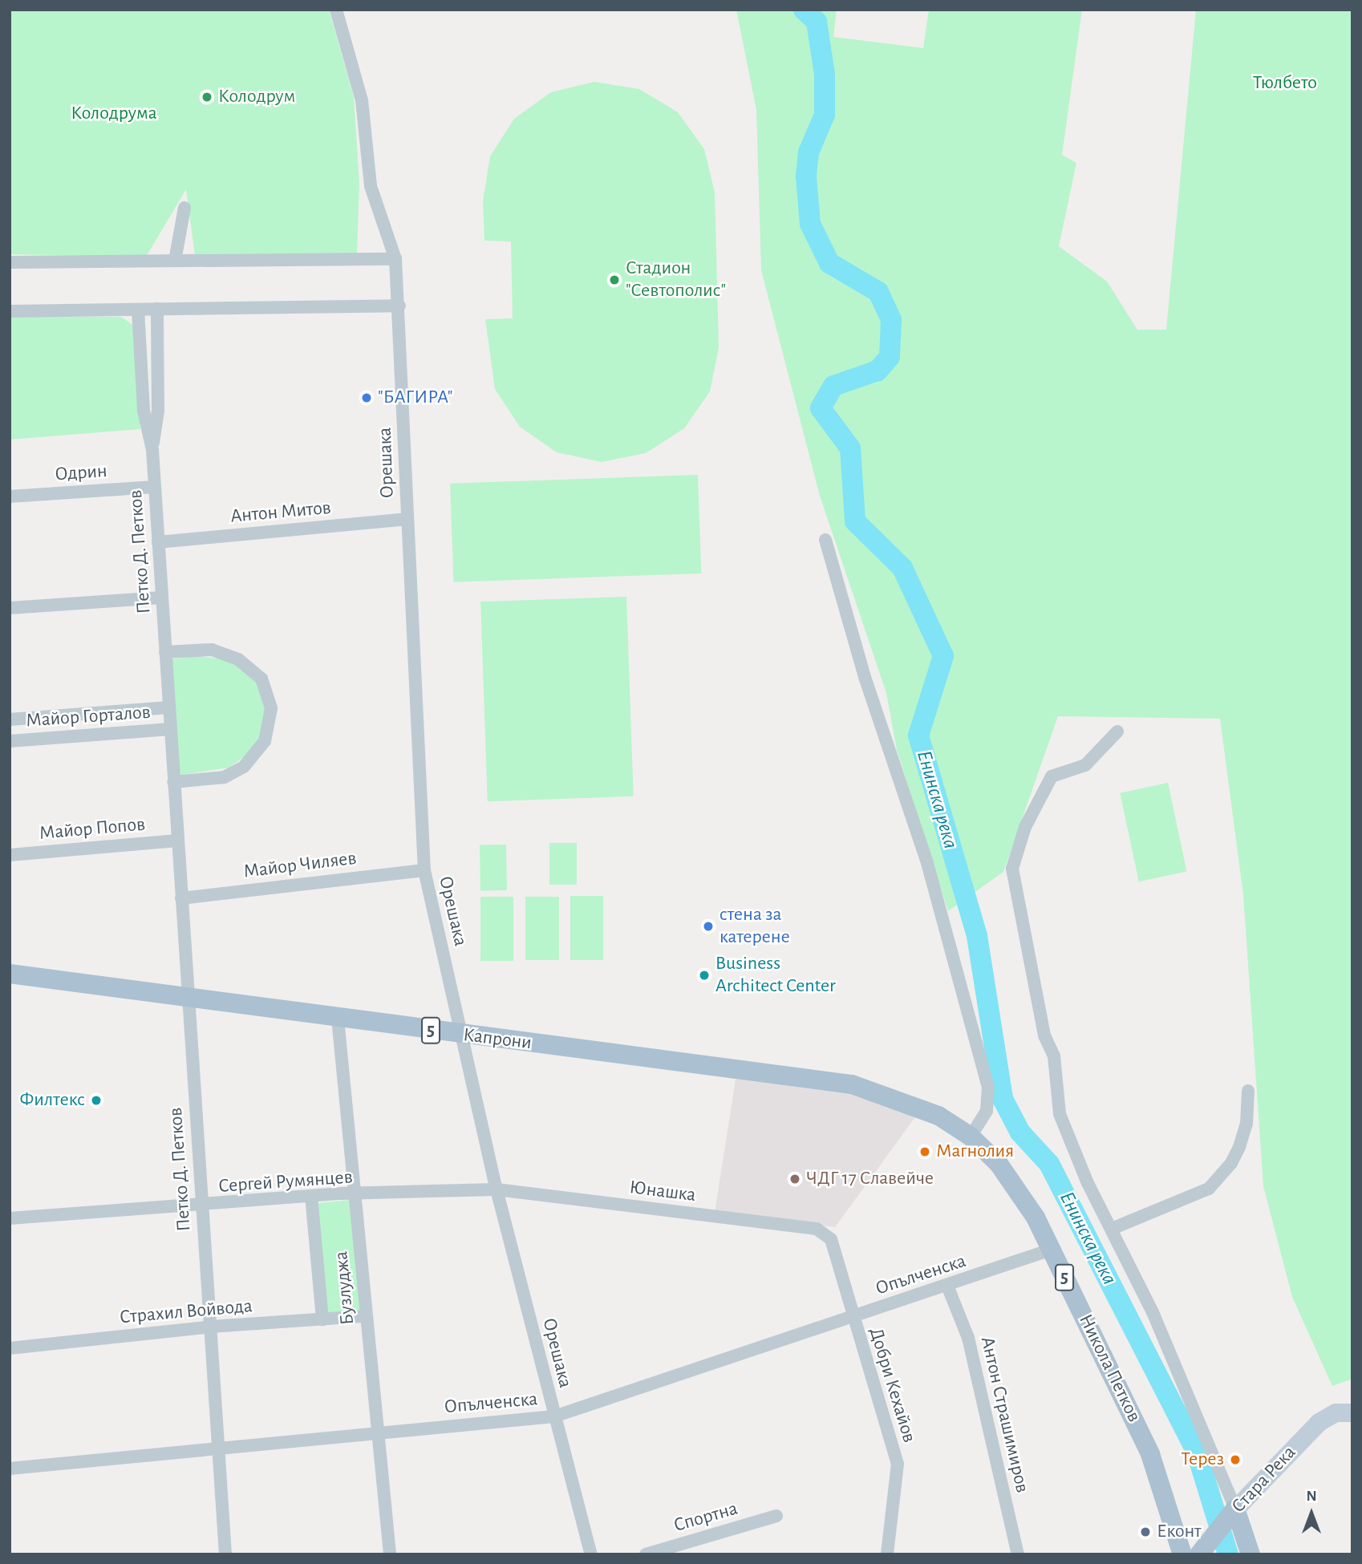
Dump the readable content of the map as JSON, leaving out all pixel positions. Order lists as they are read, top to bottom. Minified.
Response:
{"streets":{"main road":["5","Капрони","Никола Петков","Стара Река"],"street":["Орешака","Одрин","Антон Митов","Петко Д. Петков","Майор Горталов","Майор Попов","Майор Чиляев","Сергей Румянцев","Юнашка","Опълченска","Бузлуджа","Страхил Войвода","Добри Кехайов","Антон Страшимиров","Спортна"]},"crossings":[["Орешака","Антон Митов"],["Орешака","Майор Чиляев"],["Орешака","Капрони"],["Орешака","Сергей Румянцев"],["Орешака","Юнашка"],["Орешака","Опълченска"],["Одрин","Петко Д. Петков"],["Антон Митов","Петко Д. Петков"],["Петко Д. Петков","Майор Горталов"],["Петко Д. Петков","Майор Попов"],["Петко Д. Петков","Майор Чиляев"],["Петко Д. Петков","Капрони"],["Петко Д. Петков","Сергей Румянцев"],["Петко Д. Петков","Опълченска"],["Петко Д. Петков","Страхил Войвода"],["Капрони","Бузлуджа"],["Капрони","Никола Петков"],["Сергей Румянцев","Юнашка"],["Сергей Румянцев","Бузлуджа"],["Юнашка","Добри Кехайов"],["Опълченска","Бузлуджа"],["Опълченска","Никола Петков"],["Опълченска","Добри Кехайов"],["Опълченска","Антон Страшимиров"],["Бузлуджа","Страхил Войвода"],["Никола Петков","Стара Река"]],"water":["Енинска река"],"parks":["Тюлбето","Колодрума"],"places":["Колодрум","Стадион \"Севтополис\"","\"БАГИРА\"","стена за катерене","Business Architect Center","Филтекс","Магнолия","ЧДГ 17 Славейче","Терез","Еконт"],"north":"top"}
